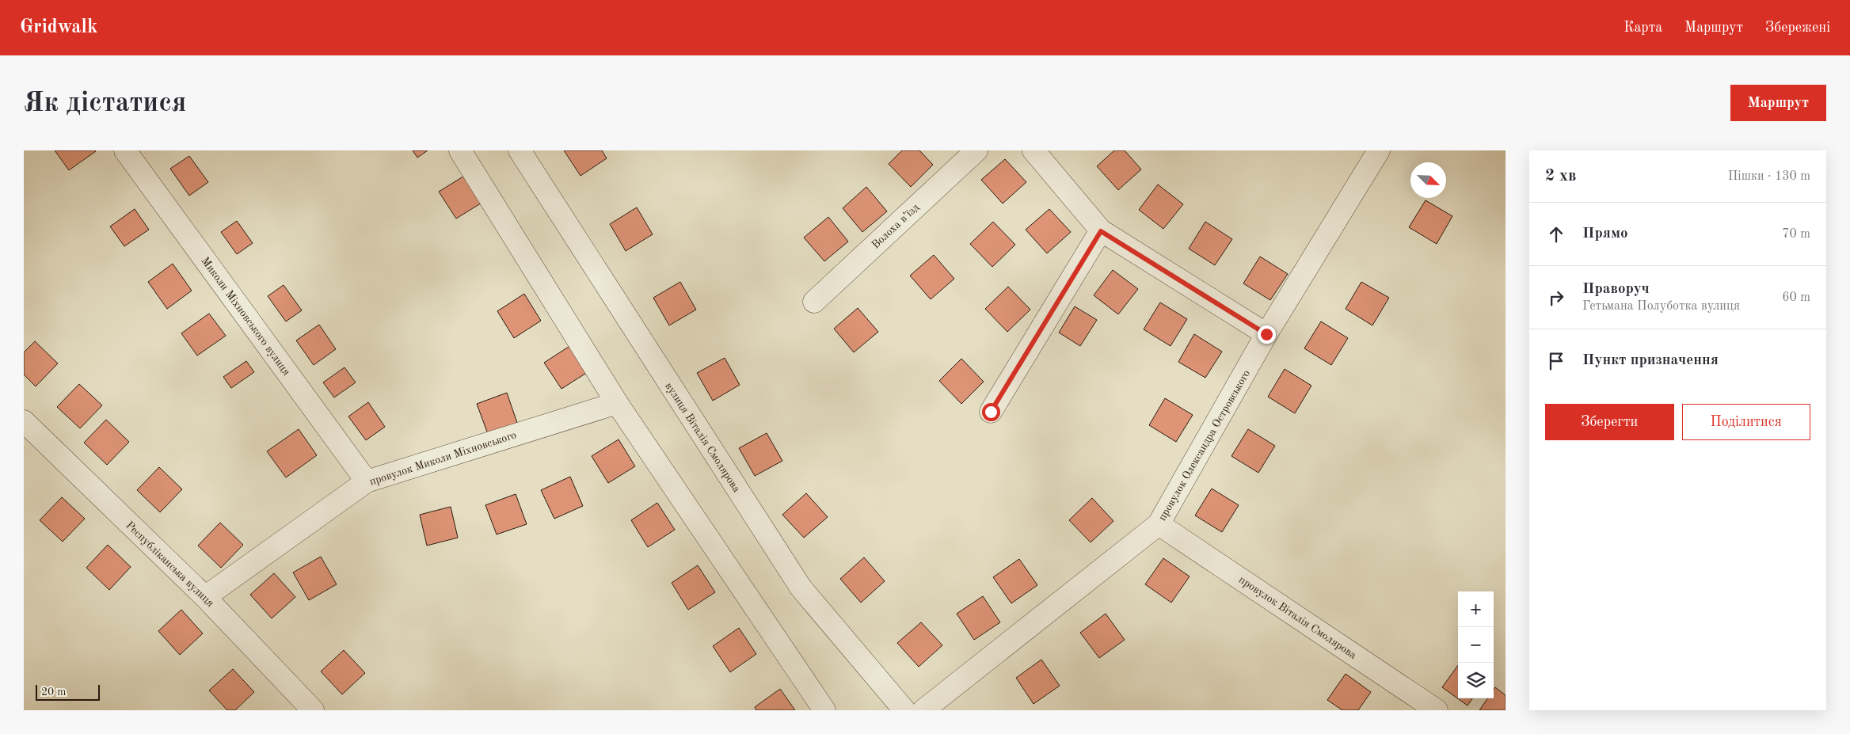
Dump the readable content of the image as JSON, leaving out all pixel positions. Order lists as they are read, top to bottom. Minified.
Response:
{"streets":{"street":["Волоха в’їзд","Миколи Міхновського вулиця","вулиця Віталія Смолярова","провулок Олександра Островського","провулок Миколи Міхновського","Республіканська вулиця","провулок Віталія Смолярова"]},"crossings":[["Миколи Міхновського вулиця","провулок Миколи Міхновського"],["провулок Олександра Островського","провулок Віталія Смолярова"],["провулок Миколи Міхновського","Республіканська вулиця"]],"scale_bar":"20 m","north":"bottom right","page":{"header":"Gridwalk","nav":["Карта","Маршрут","Збережені"],"buttons":["Маршрут",["Зберегти","Поділитися"]],"title":"Як дістатися","heading":["2 хв","Пішки · 130 m"],"list":[["Прямо","70 m"],["Праворуч","Гетьмана Полуботка вулиця","60 m"],"Пункт призначення"],"map_buttons":["+","−"],"scale":"20 m"}}
